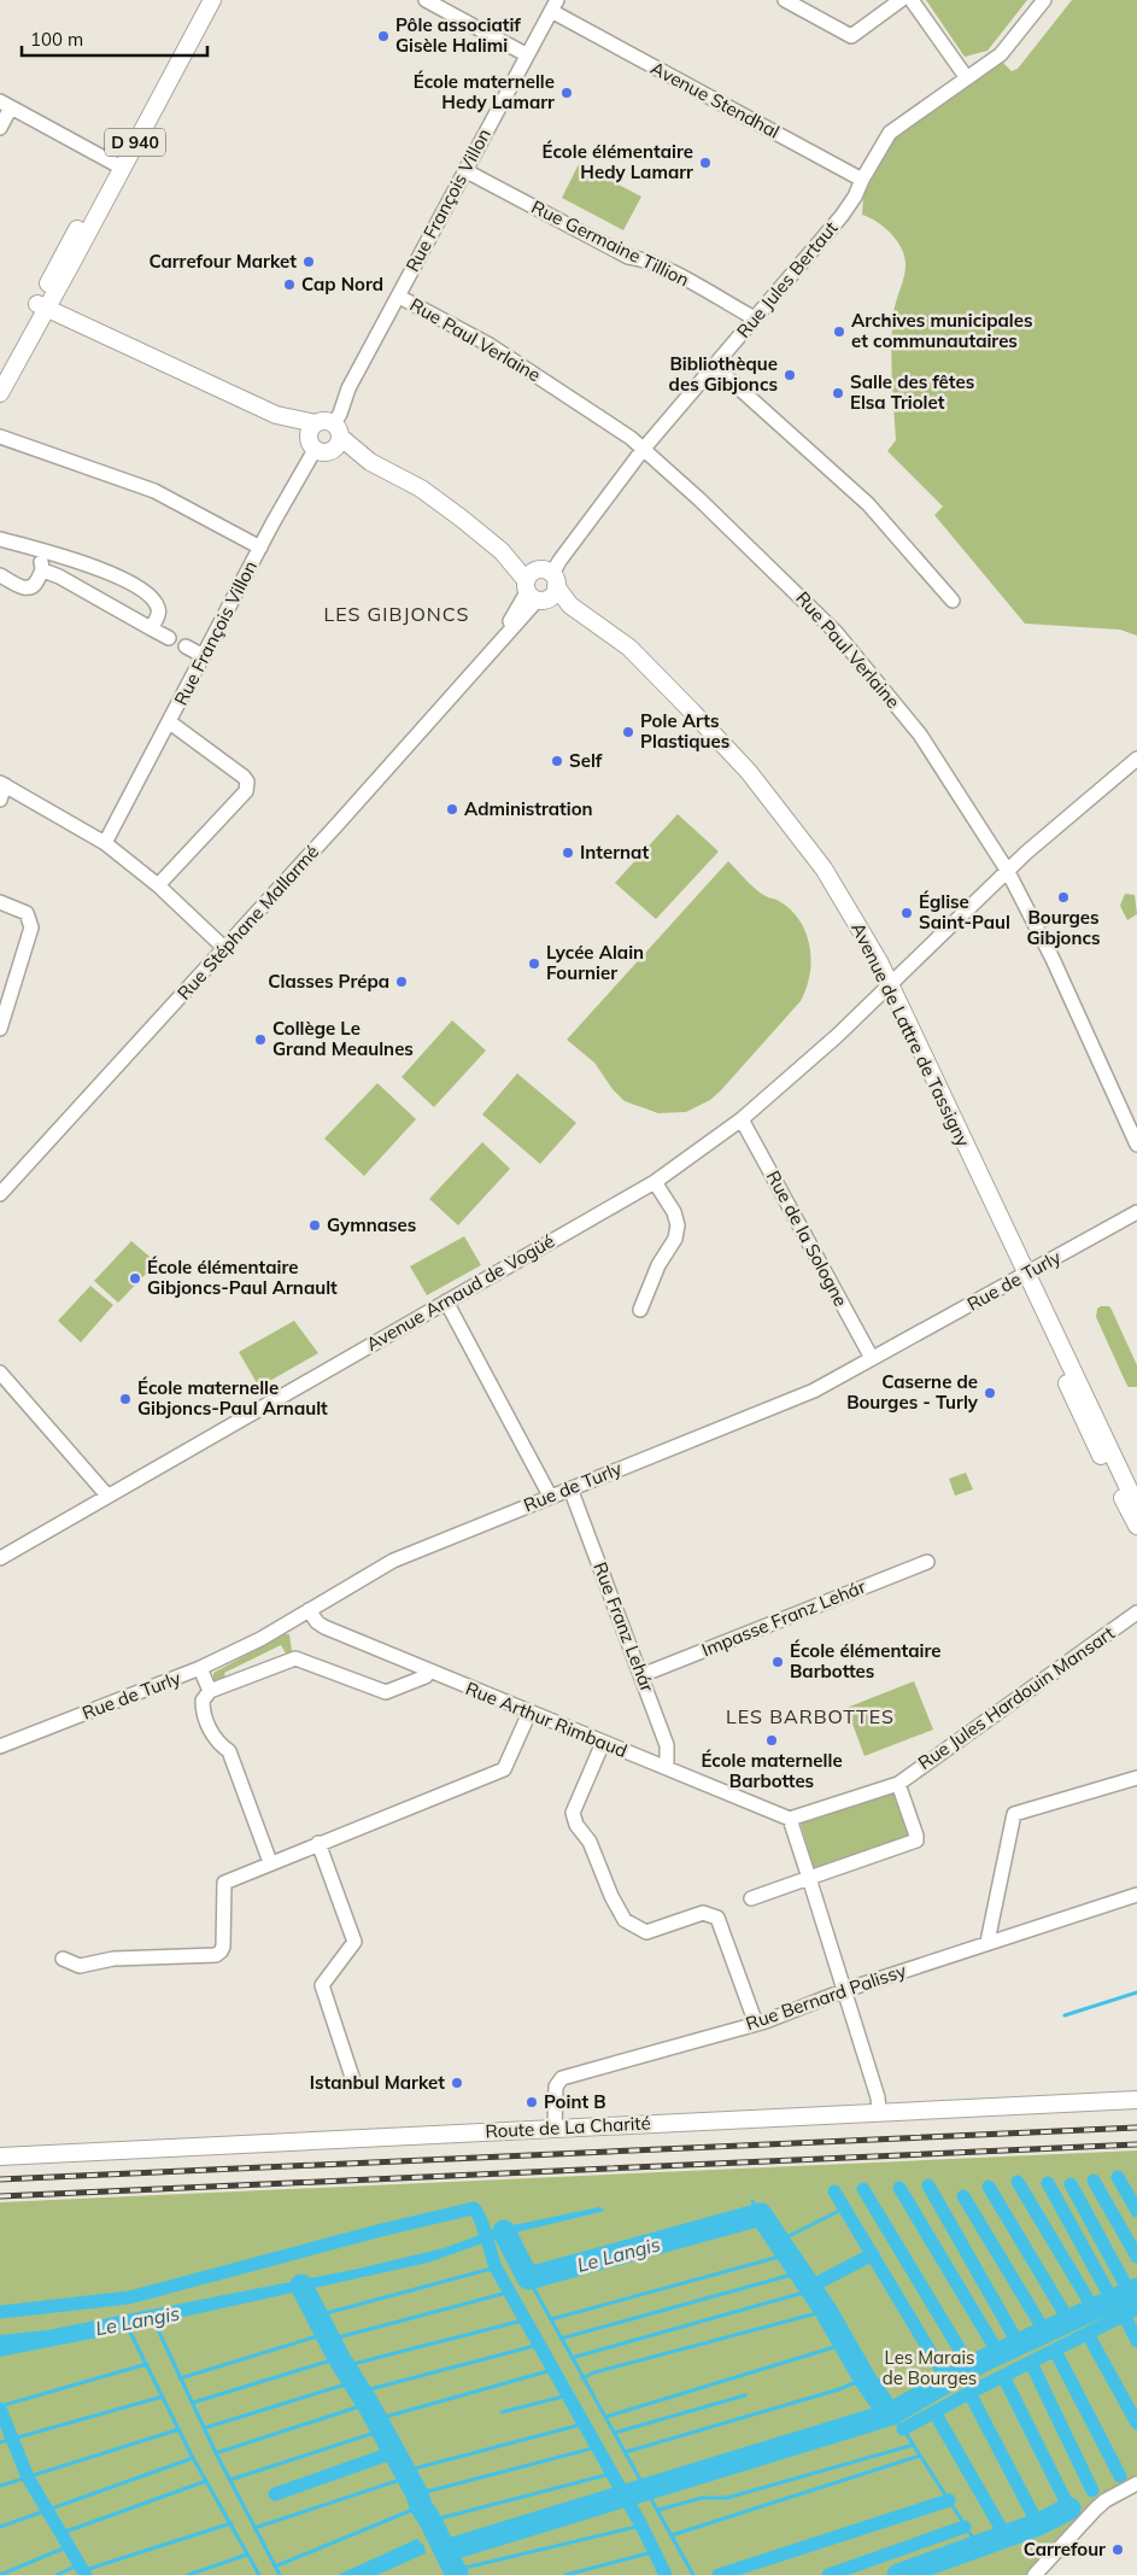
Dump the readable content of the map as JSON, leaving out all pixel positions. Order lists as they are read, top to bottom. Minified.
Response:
{"streets":{"main road":["D 940","Avenue de Lattre de Tassigny","Route de La Charité"],"street":["Avenue Stendhal","Rue François Villon","Rue Germaine Tillion","Rue Jules Bertaut","Rue Paul Verlaine","Rue Stéphane Mallarmé","Rue de la Sologne","Rue de Turly","Avenue Arnaud de Vogüé","Impasse Franz Lehár","Rue Franz Lehár","Rue Jules Hardouin Mansart","Rue Arthur Rimbaud","Rue Bernard Palissy"]},"crossings":[["Avenue Stendhal","Rue François Villon"],["Avenue Stendhal","Rue Jules Bertaut"],["D 940","Avenue de Lattre de Tassigny"],["Rue François Villon","Rue Germaine Tillion"],["Rue François Villon","Rue Paul Verlaine"],["Rue François Villon","Avenue de Lattre de Tassigny"],["Rue Germaine Tillion","Rue Jules Bertaut"],["Rue Jules Bertaut","Rue Paul Verlaine"],["Rue Jules Bertaut","Rue Stéphane Mallarmé"],["Rue Jules Bertaut","Avenue de Lattre de Tassigny"],["Rue Paul Verlaine","Avenue Arnaud de Vogüé"],["Rue Stéphane Mallarmé","Avenue de Lattre de Tassigny"],["Avenue de Lattre de Tassigny","Rue de Turly"],["Avenue de Lattre de Tassigny","Avenue Arnaud de Vogüé"],["Rue de la Sologne","Rue de Turly"],["Rue de la Sologne","Avenue Arnaud de Vogüé"],["Rue de Turly","Rue Franz Lehár"],["Rue de Turly","Rue Arthur Rimbaud"],["Impasse Franz Lehár","Rue Franz Lehár"],["Rue Franz Lehár","Rue Arthur Rimbaud"],["Rue Jules Hardouin Mansart","Rue Arthur Rimbaud"],["Rue Bernard Palissy","Route de La Charité"]],"districts":["LES GIBJONCS","LES BARBOTTES"],"water":["Le Langis"],"parks":["Les Marais de Bourges"],"places":["Pôle associatif Gisèle Halimi","École maternelle Hedy Lamarr","École élémentaire Hedy Lamarr","Carrefour Market","Cap Nord","Archives municipales et communautaires","Bibliothèque des Gibjoncs","Salle des fêtes Elsa Triolet","Pole Arts Plastiques","Self","Administration","Internat","Bourges Gibjoncs","Église Saint-Paul","Lycée Alain Fournier","Classes Prépa","Collège Le Grand Meaulnes","Gymnases","École élémentaire Gibjoncs-Paul Arnault","Caserne de Bourges - Turly","École maternelle Gibjoncs-Paul Arnault","École élémentaire Barbottes","École maternelle Barbottes","Istanbul Market","Point B","Carrefour"],"scale_bar":"100 m"}
